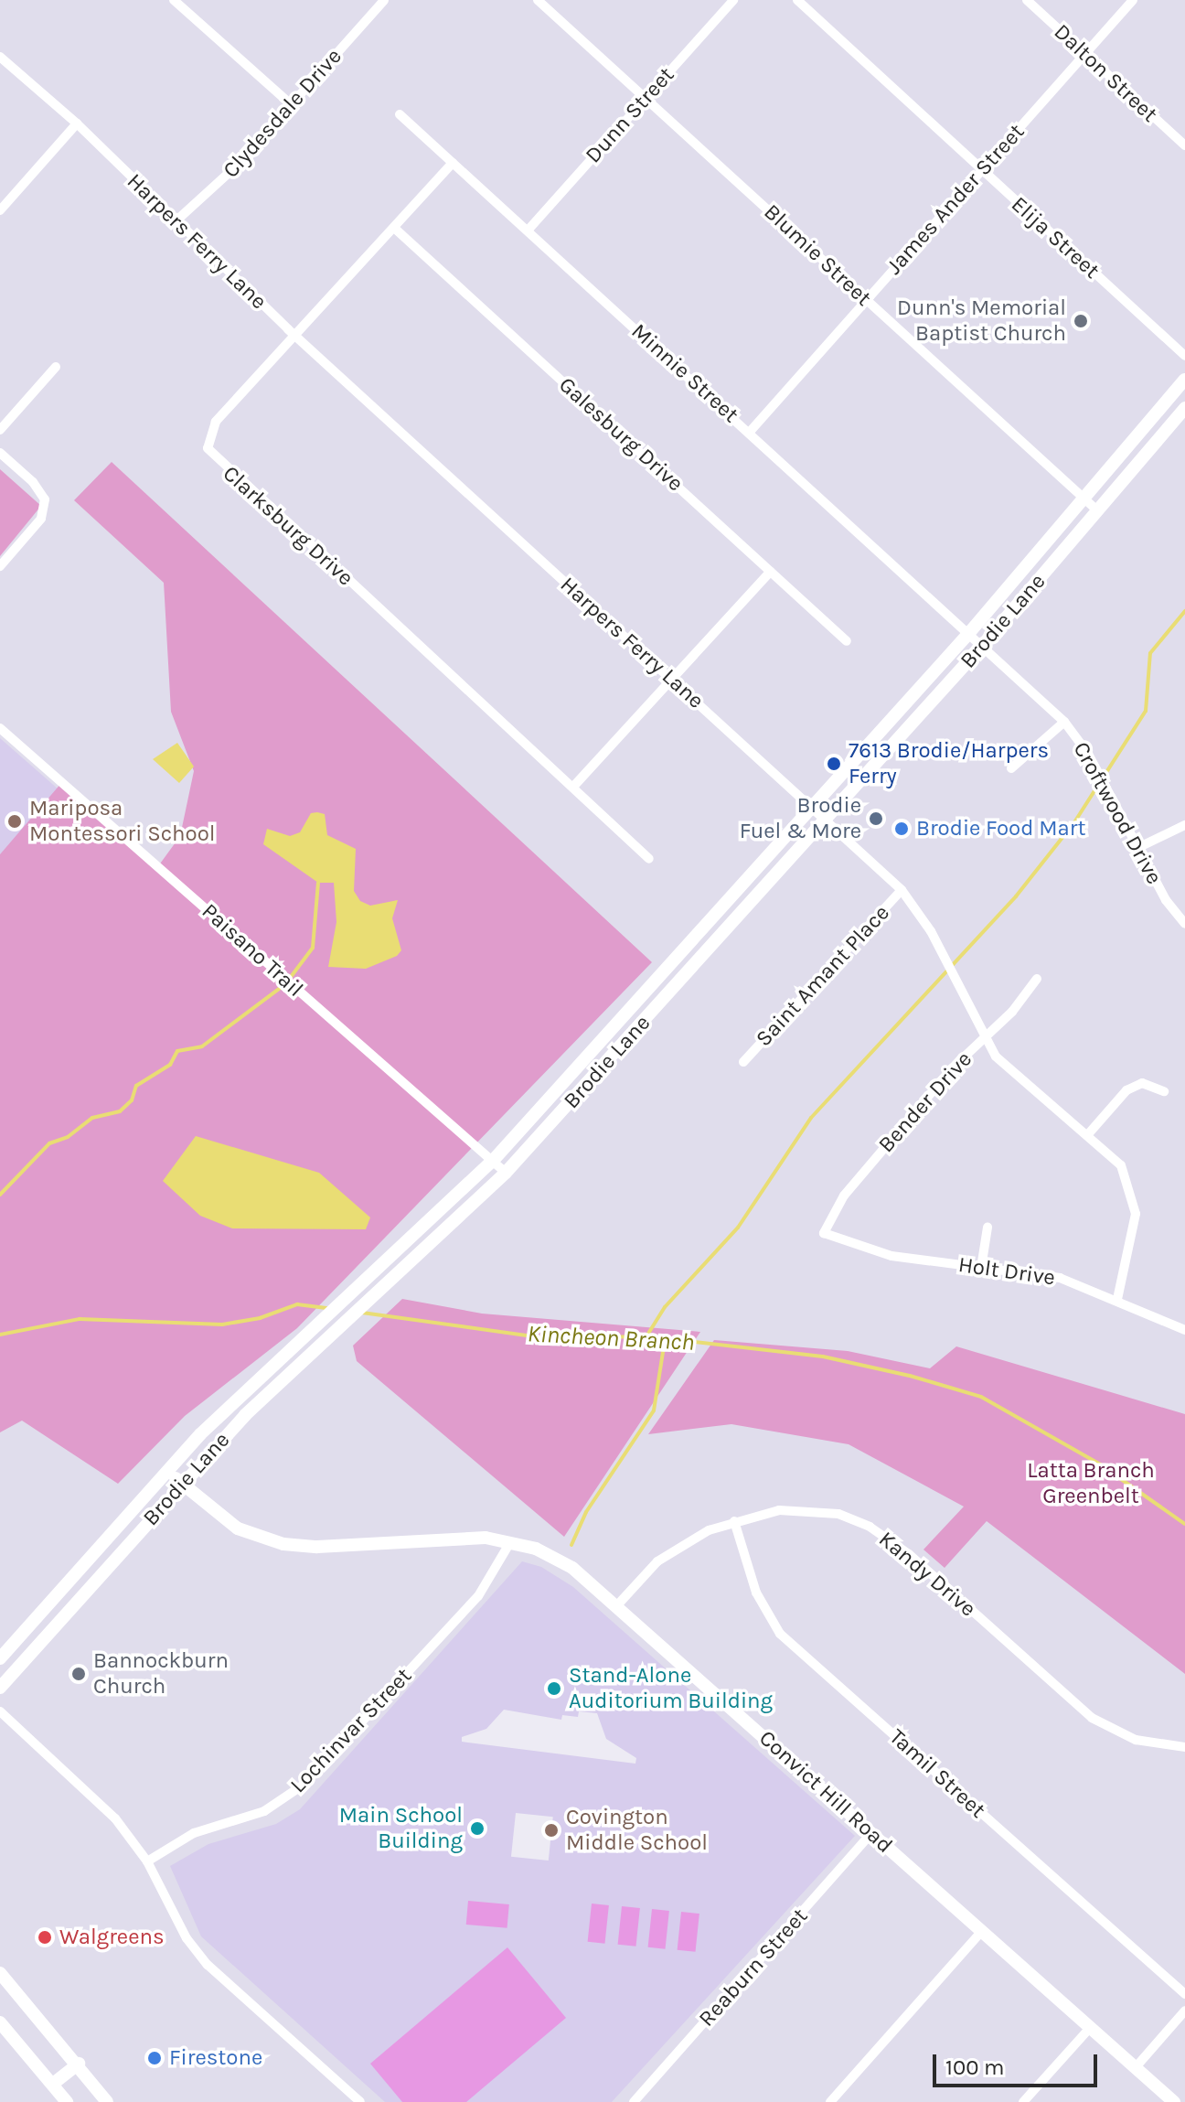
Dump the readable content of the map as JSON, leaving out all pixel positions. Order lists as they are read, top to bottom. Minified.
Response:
{"streets":{"main road":["Brodie Lane","Convict Hill Road"],"street":["Dalton Street","Clydesdale Drive","Dunn Street","James Ander Street","Elija Street","Harpers Ferry Lane","Blumie Street","Minnie Street","Galesburg Drive","Clarksburg Drive","Croftwood Drive","Paisano Trail","Saint Amant Place","Bender Drive","Holt Drive","Kandy Drive","Lochinvar Street","Tamil Street","Reaburn Street"]},"crossings":[["Dalton Street","James Ander Street"],["Clydesdale Drive","Harpers Ferry Lane"],["Dunn Street","Blumie Street"],["Dunn Street","Minnie Street"],["James Ander Street","Elija Street"],["James Ander Street","Blumie Street"],["James Ander Street","Minnie Street"],["Harpers Ferry Lane","Clarksburg Drive"],["Harpers Ferry Lane","Brodie Lane"],["Harpers Ferry Lane","Saint Amant Place"],["Harpers Ferry Lane","Bender Drive"],["Harpers Ferry Lane","Holt Drive"],["Blumie Street","Brodie Lane"],["Minnie Street","Clarksburg Drive"],["Minnie Street","Brodie Lane"],["Minnie Street","Croftwood Drive"],["Galesburg Drive","Clarksburg Drive"],["Brodie Lane","Croftwood Drive"],["Brodie Lane","Paisano Trail"],["Brodie Lane","Convict Hill Road"],["Bender Drive","Holt Drive"],["Kandy Drive","Tamil Street"],["Kandy Drive","Convict Hill Road"],["Lochinvar Street","Convict Hill Road"],["Convict Hill Road","Reaburn Street"]],"water":["Kincheon Branch"],"parks":["Latta Branch Greenbelt"],"places":["Dunn's Memorial Baptist Church","7613 Brodie/Harpers Ferry","Brodie Fuel & More","Mariposa Montessori School","Brodie Food Mart","Bannockburn Church","Stand-Alone Auditorium Building","Main School Building","Covington Middle School","Walgreens","Firestone"],"scale_bar":"100 m"}
